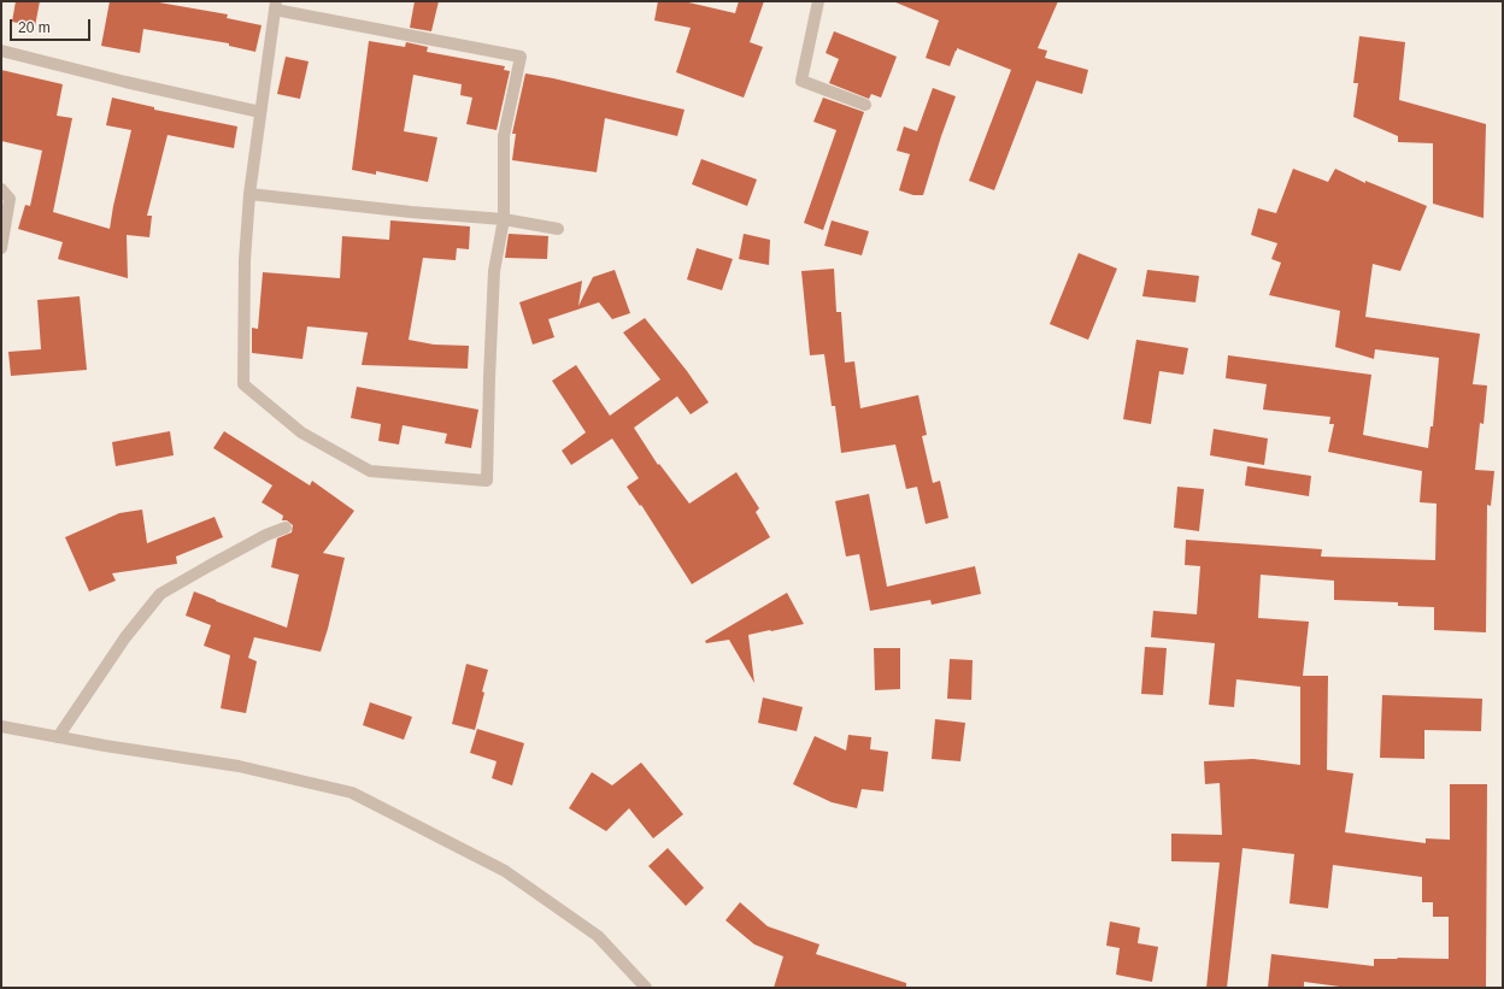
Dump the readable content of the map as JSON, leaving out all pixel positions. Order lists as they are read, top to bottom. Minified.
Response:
{"scale_bar":"20 m"}
